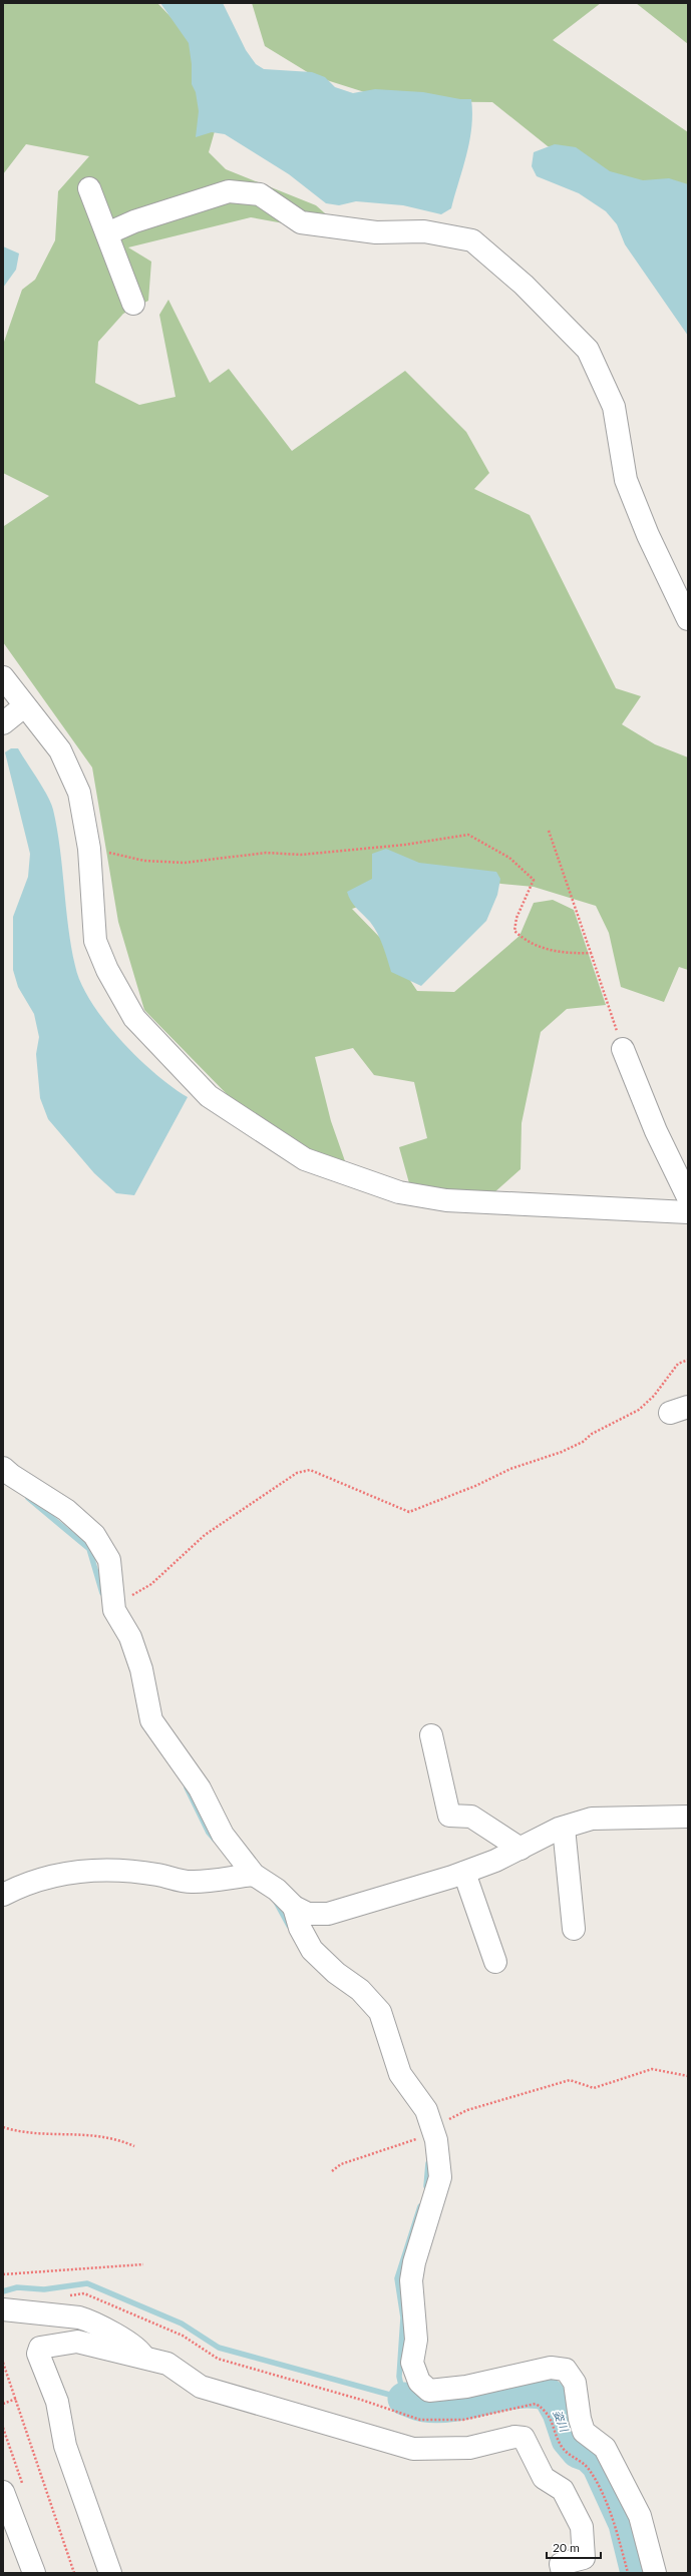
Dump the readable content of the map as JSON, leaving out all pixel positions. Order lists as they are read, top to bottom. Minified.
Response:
{"water":["姿川"],"scale_bar":"20 m"}
